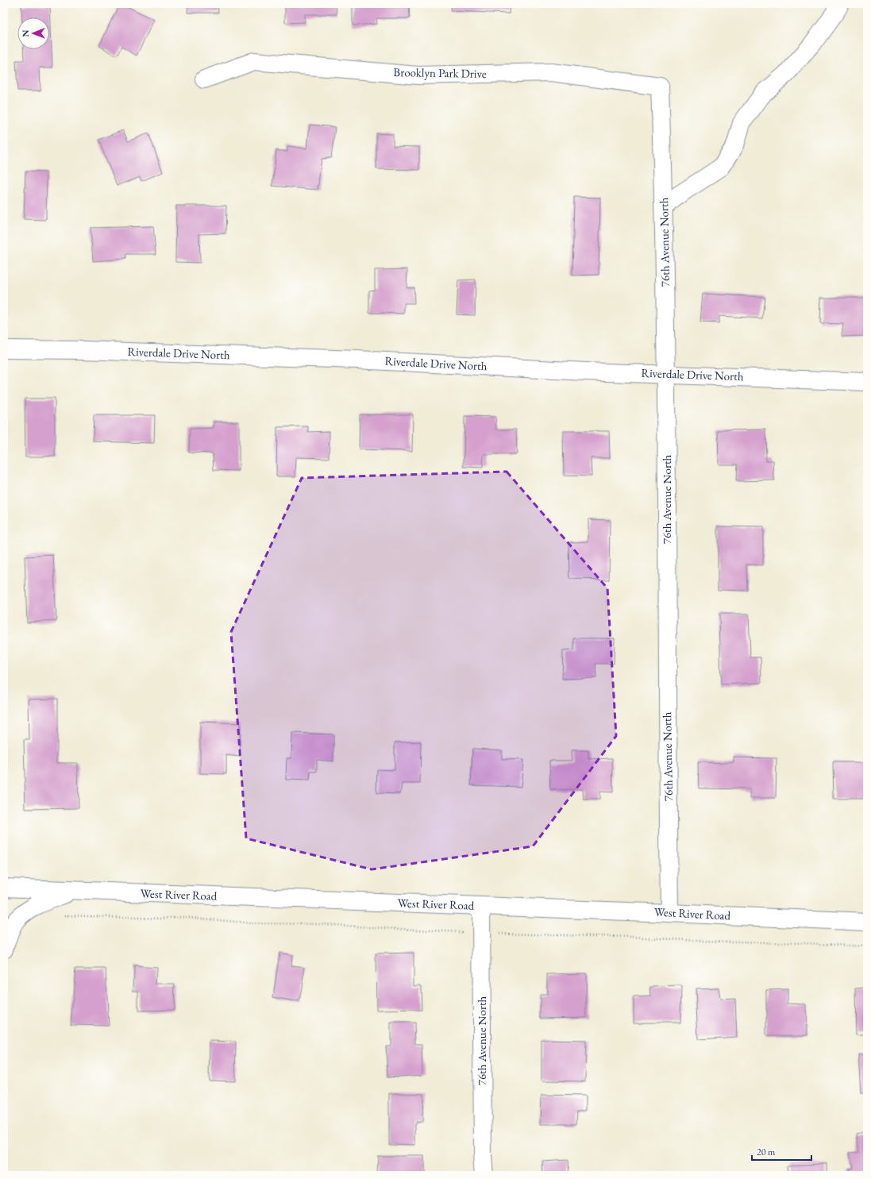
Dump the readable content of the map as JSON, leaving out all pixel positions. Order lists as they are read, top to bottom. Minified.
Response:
{"streets":{"street":["Brooklyn Park Drive","76th Avenue North","Riverdale Drive North","West River Road"]},"crossings":[["Brooklyn Park Drive","76th Avenue North"],["76th Avenue North","Riverdale Drive North"],["76th Avenue North","West River Road"]],"scale_bar":"20 m","north":"left"}
